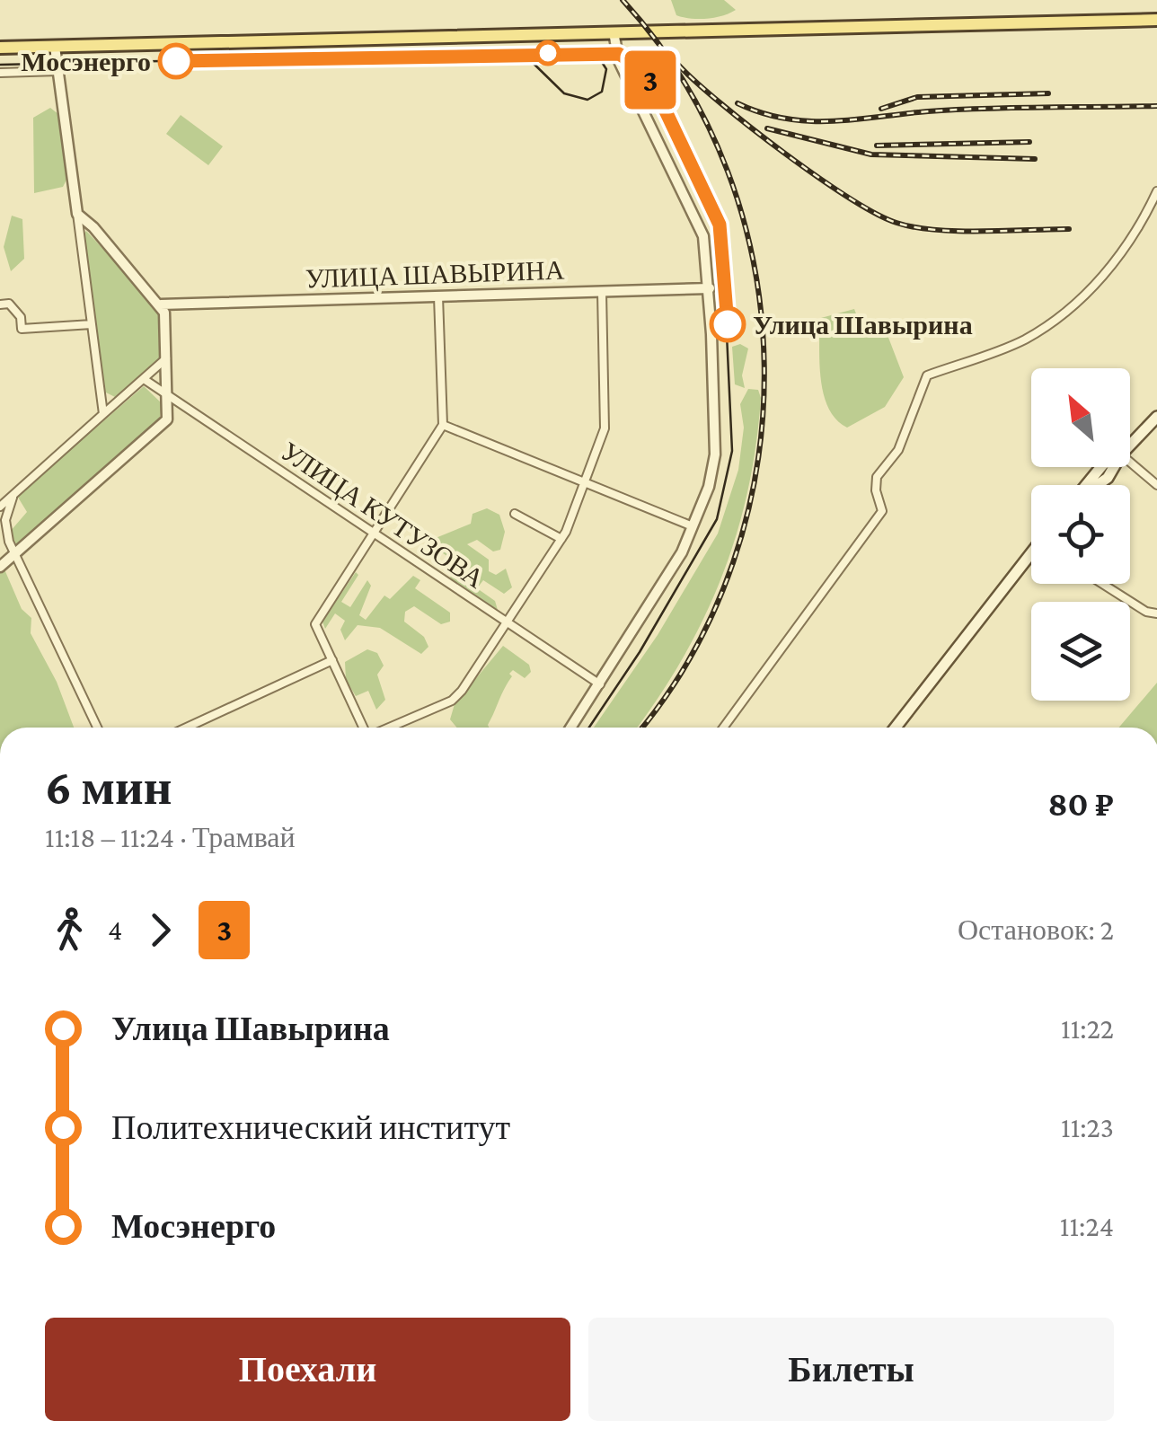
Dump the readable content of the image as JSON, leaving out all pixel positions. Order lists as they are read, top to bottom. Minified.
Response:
{"streets":{"street":["УЛИЦА ШАВЫРИНА","УЛИЦА КУТУЗОВА"]},"places":["Мосэнерго","Улица Шавырина"],"lines":["tram line 3"],"north":"top left","page":{"on_map":"3","heading":["6 мин","11:18 – 11:24 · Трамвай","80 ₽"],"legs":["4","3","Остановок: 2"],"list":[{"name":"Улица Шавырина","value":"11:22"},{"name":"Политехнический институт","value":"11:23"},{"name":"Мосэнерго","value":"11:24"}],"buttons":["Поехали","Билеты"]}}
